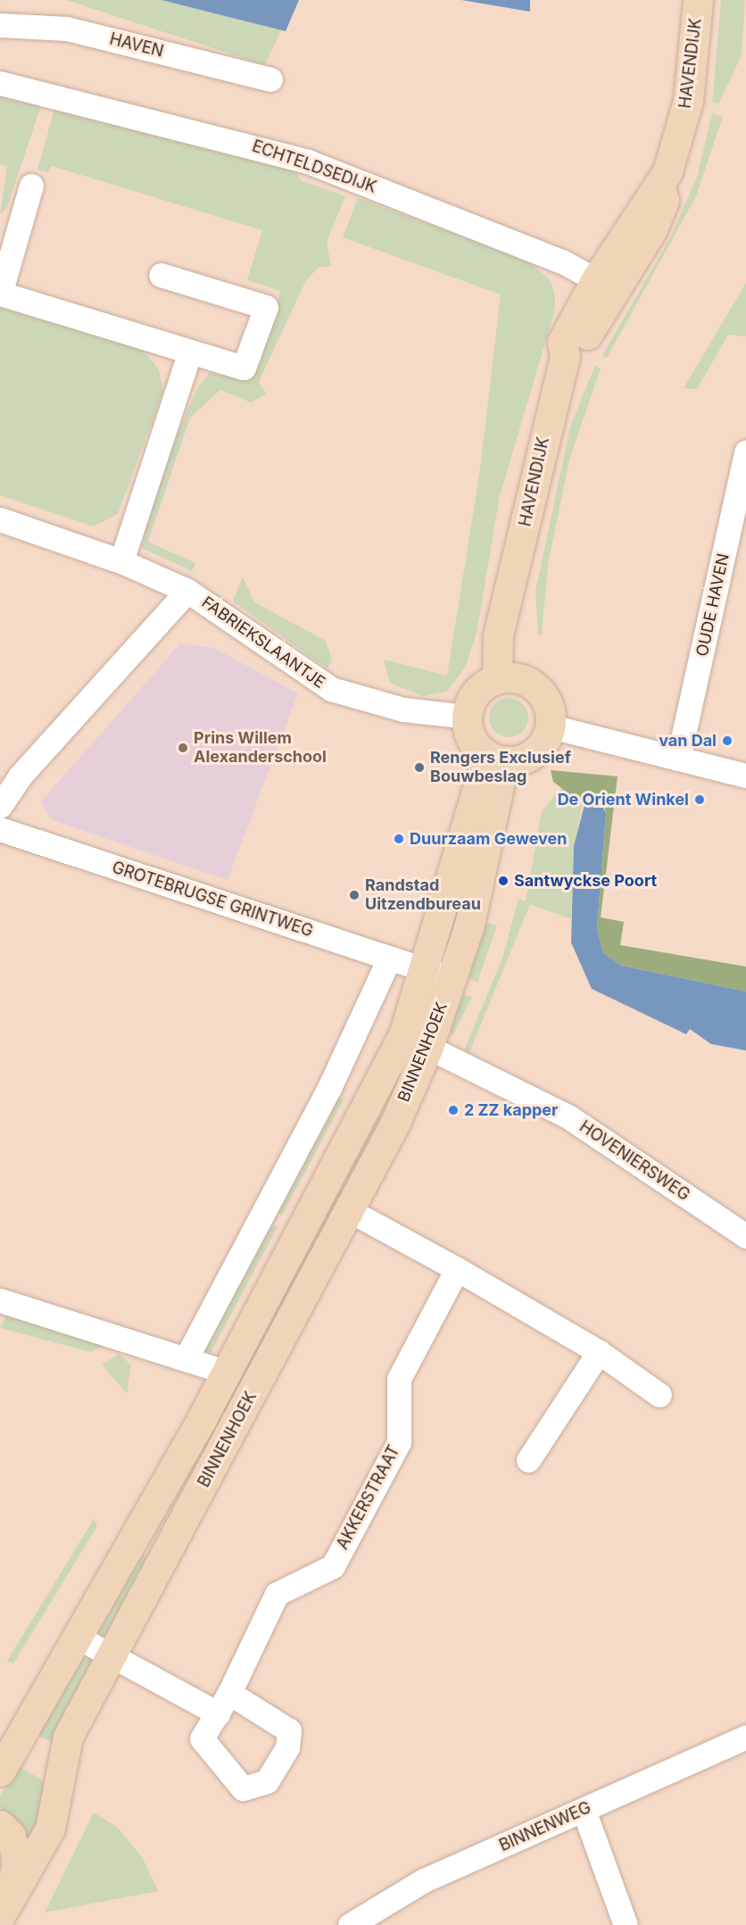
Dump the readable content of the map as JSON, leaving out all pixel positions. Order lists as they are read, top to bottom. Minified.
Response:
{"streets":{"main road":["HAVENDIJK","BINNENHOEK"],"street":["HAVEN","ECHTELDSEDIJK","OUDE HAVEN","FABRIEKSLAANTJE","GROTEBRUGSE GRINTWEG","HOVENIERSWEG","AKKERSTRAAT","BINNENWEG"]},"crossings":[["HAVENDIJK","ECHTELDSEDIJK"],["HAVENDIJK","FABRIEKSLAANTJE"],["GROTEBRUGSE GRINTWEG","BINNENHOEK"],["BINNENHOEK","HOVENIERSWEG"],["BINNENHOEK","AKKERSTRAAT"]],"places":["van Dal","Prins Willem Alexanderschool","Rengers Exclusief Bouwbeslag","De Orient Winkel","Duurzaam Geweven","Santwyckse Poort","Randstad Uitzendbureau","2 ZZ kapper"]}
